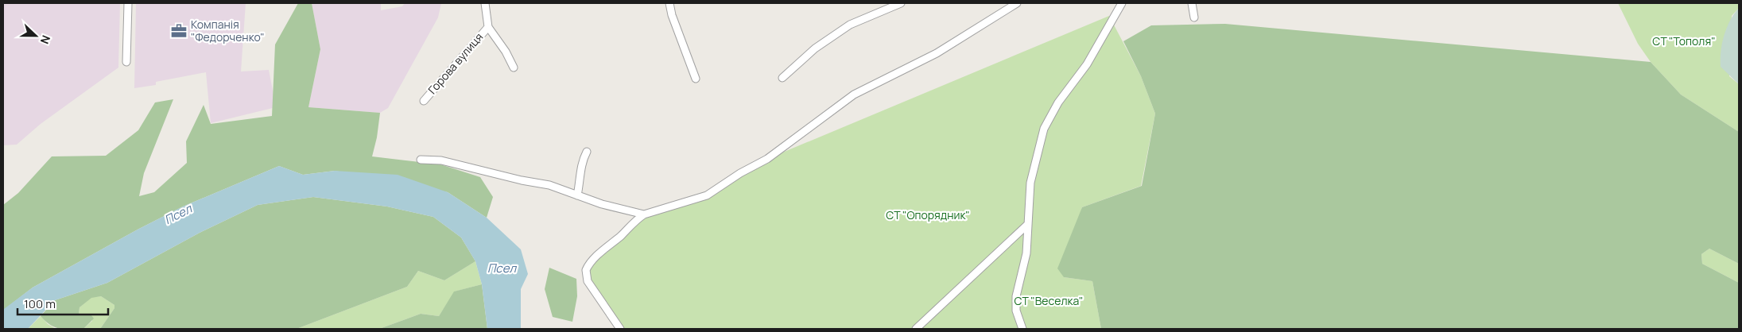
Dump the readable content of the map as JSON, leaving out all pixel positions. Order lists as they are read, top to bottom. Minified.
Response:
{"streets":{"street":["Горова вулиця"]},"water":["Псел"],"parks":["СТ \"Тополя\"","СТ \"Опорядник\"","СТ \"Веселка\""],"places":{"office":["Компанія \"Федорченко\""]},"scale_bar":"100 m","north":"right"}
